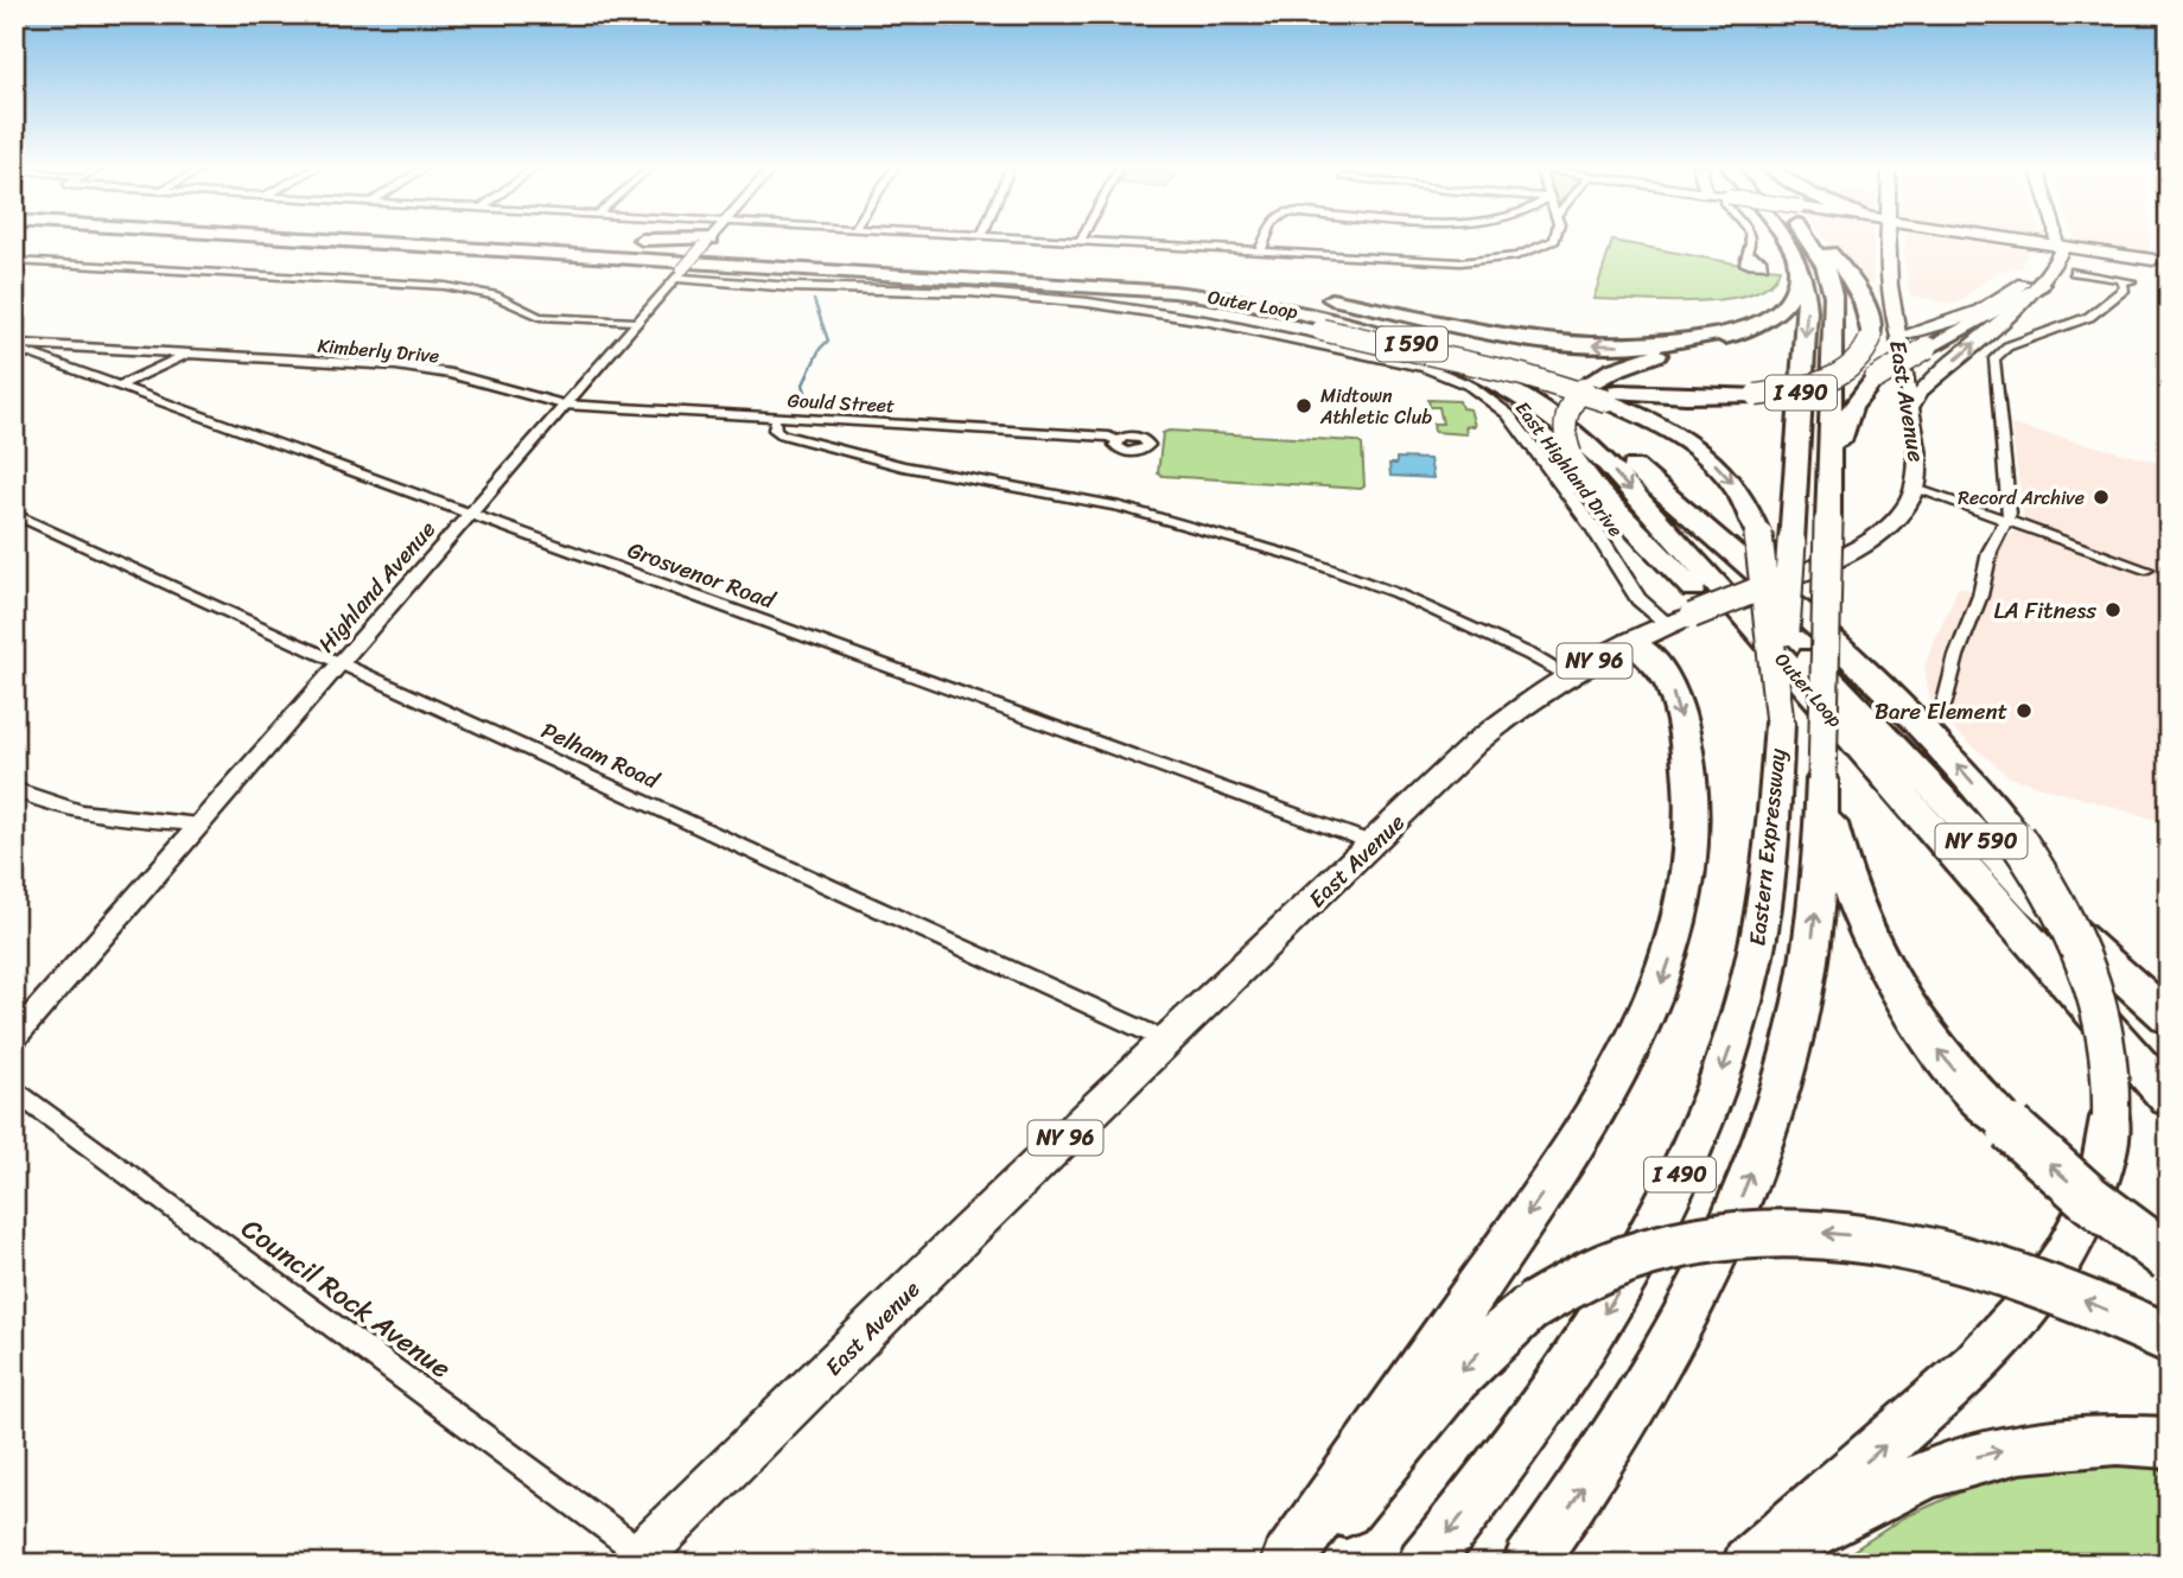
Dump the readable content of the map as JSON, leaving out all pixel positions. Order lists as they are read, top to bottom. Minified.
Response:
{"streets":{"highway":["Outer Loop","I 590","I 490","NY 590","Eastern Expressway"],"main road":["East Avenue","NY 96"],"street":["Kimberly Drive","Gould Street","East Highland Drive","Grosvenor Road","Highland Avenue","Pelham Road","Council Rock Avenue"]},"crossings":[["Kimberly Drive","Gould Street"],["Kimberly Drive","Grosvenor Road"],["Kimberly Drive","Highland Avenue"],["East Avenue","East Highland Drive"],["East Avenue","Grosvenor Road"],["East Avenue","Pelham Road"],["East Avenue","Council Rock Avenue"],["Gould Street","Highland Avenue"],["East Highland Drive","Highland Avenue"],["Grosvenor Road","Highland Avenue"],["Highland Avenue","Pelham Road"]],"places":["Midtown Athletic Club","Record Archive","LA Fitness","Bare Element"]}
